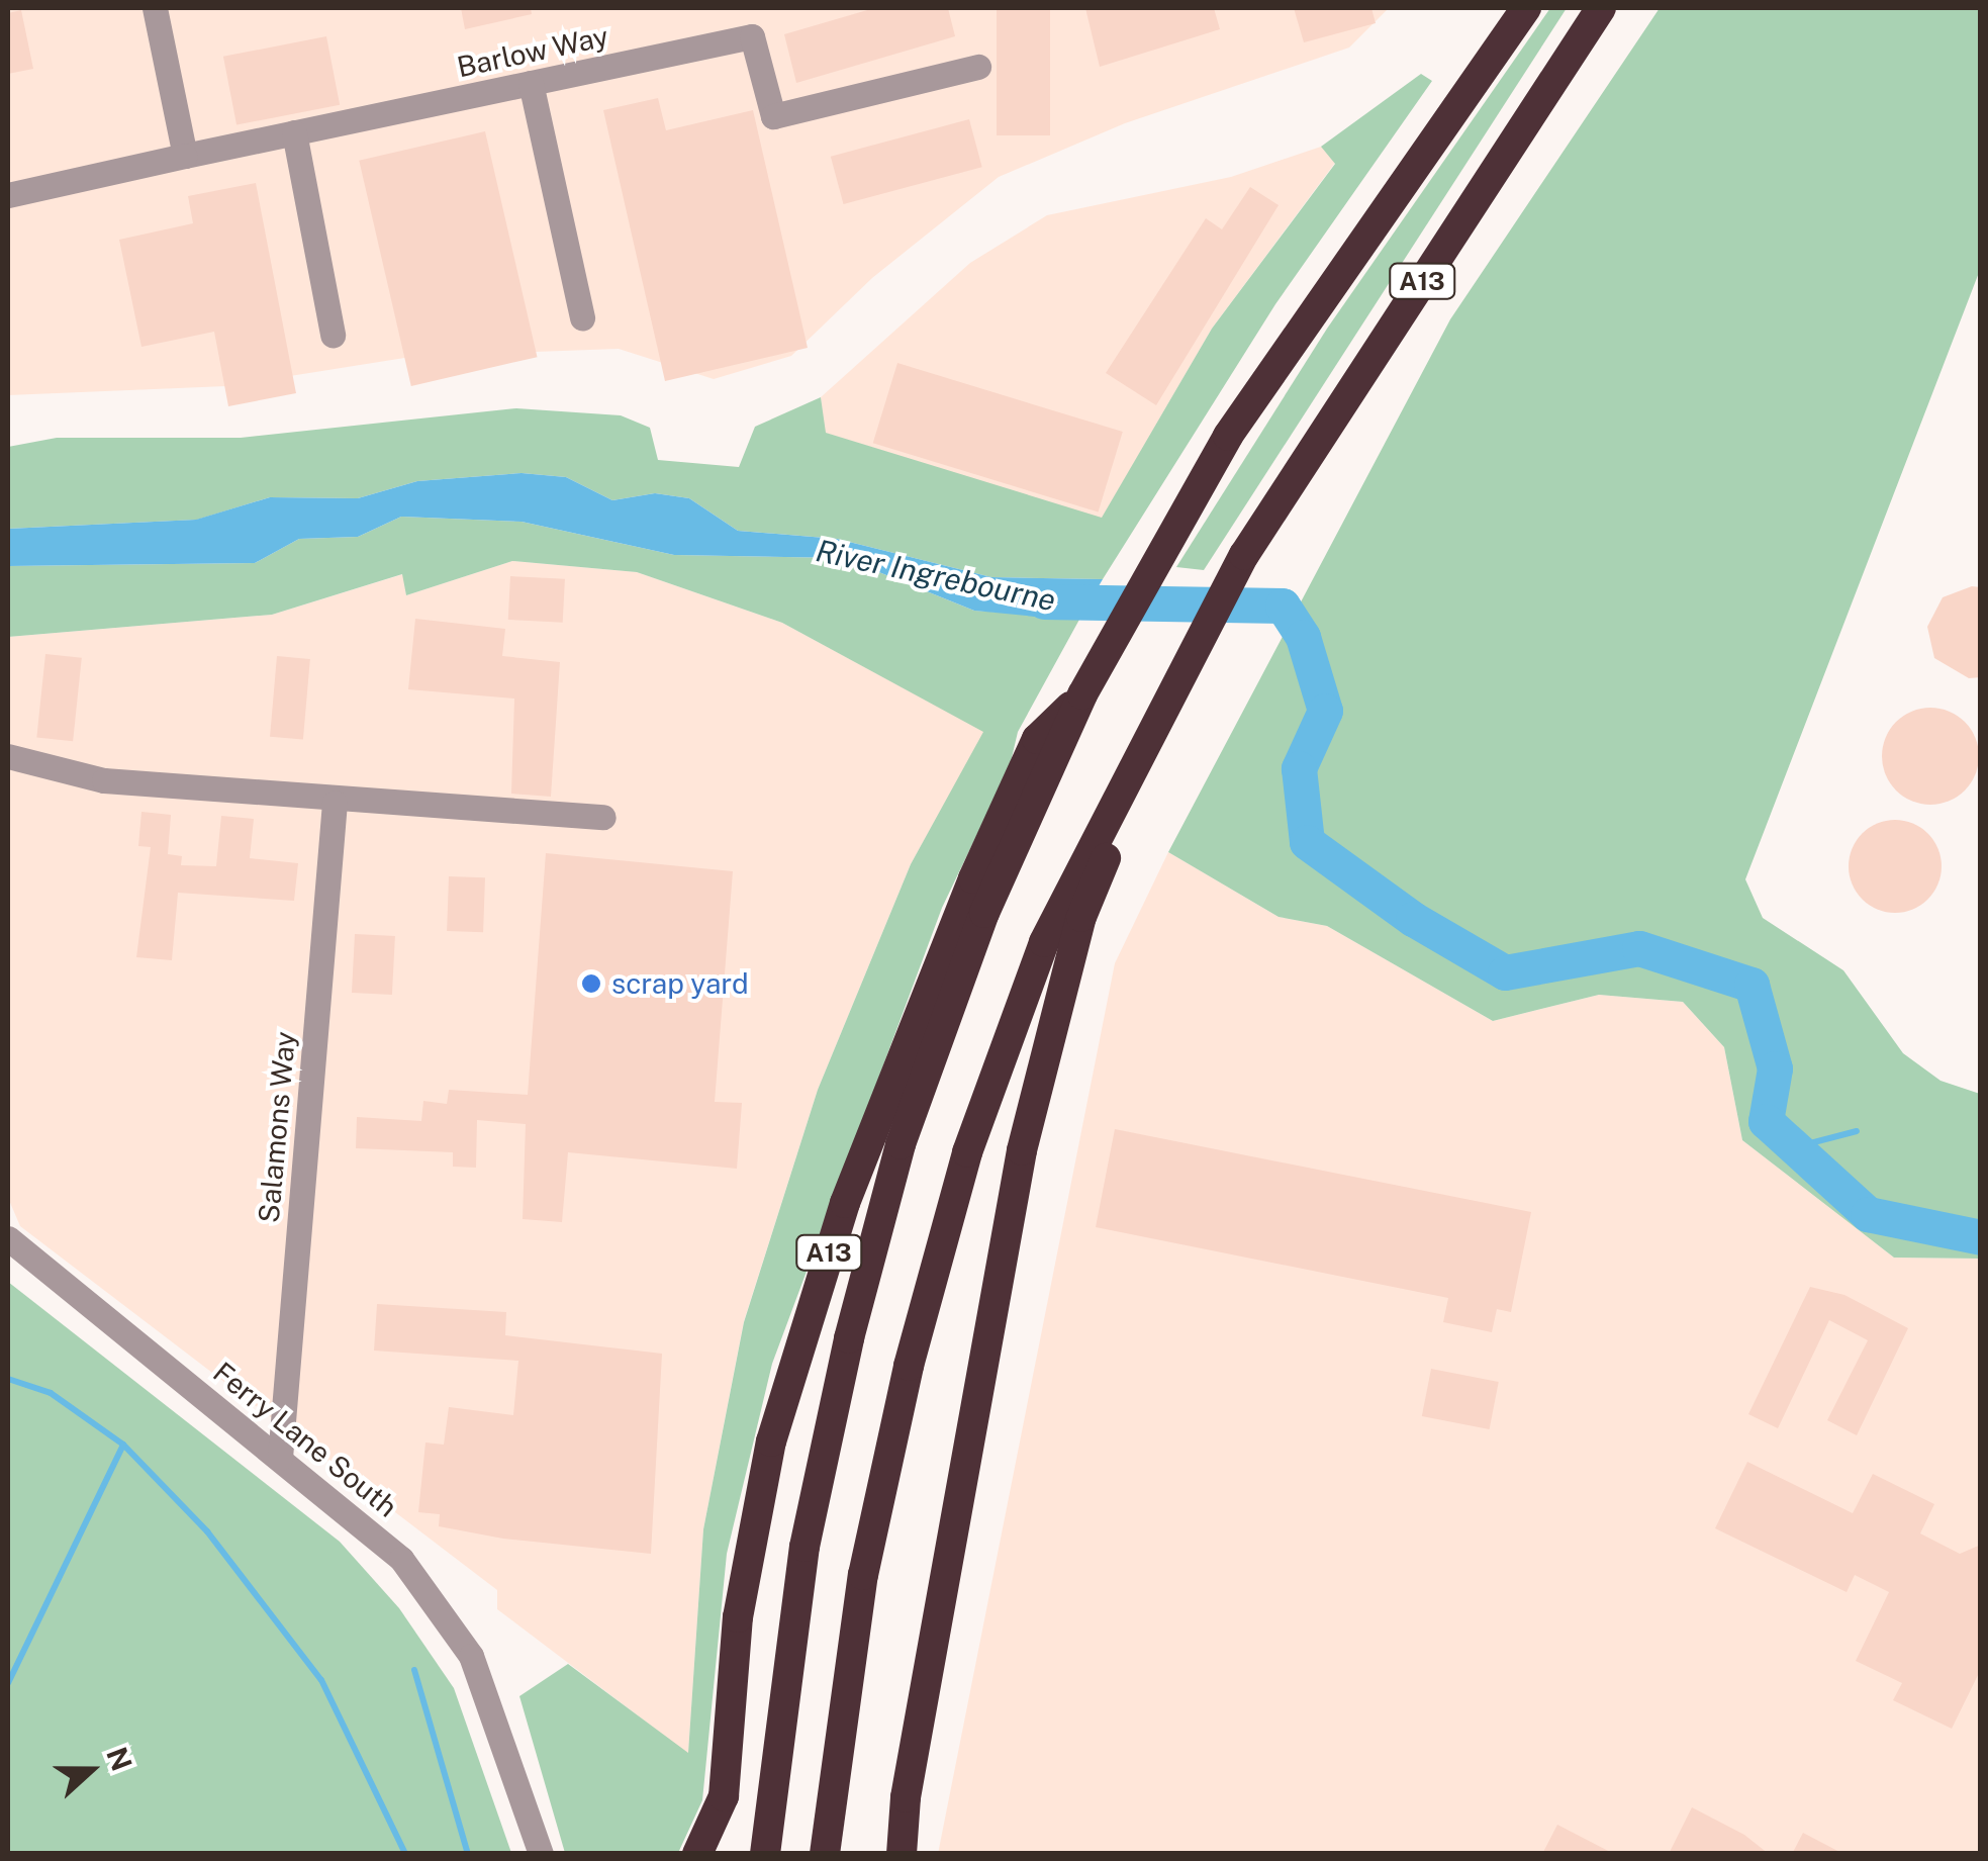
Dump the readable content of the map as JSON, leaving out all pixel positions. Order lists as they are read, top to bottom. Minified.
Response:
{"streets":{"highway":["A13"],"street":["Barlow Way","Salamons Way","Ferry Lane South"]},"crossings":[["Salamons Way","Ferry Lane South"]],"water":["River Ingrebourne"],"places":["scrap yard"],"north":"right"}
